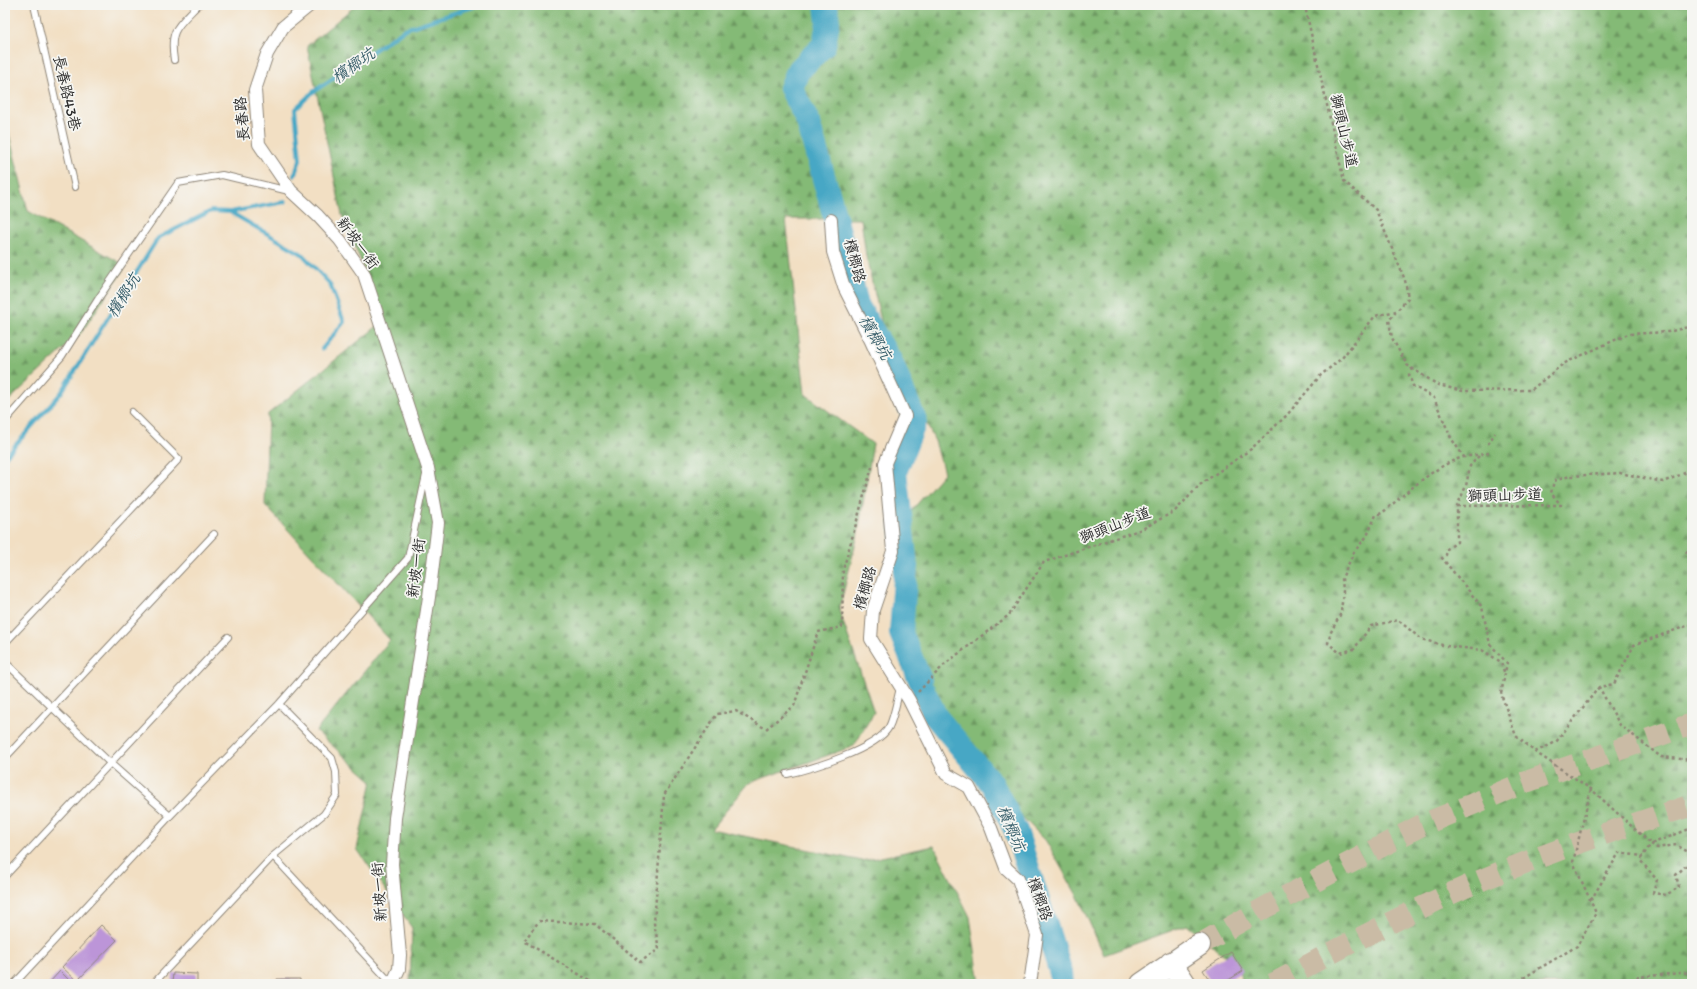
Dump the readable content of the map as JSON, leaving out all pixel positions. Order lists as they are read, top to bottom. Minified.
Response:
{"streets":{"street":["長春路","新坡一街","檳榔路"],"lane":["長春路43巷"],"path":["獅頭山步道"]},"crossings":[["長春路","新坡一街"]],"water":["檳榔坑"]}
